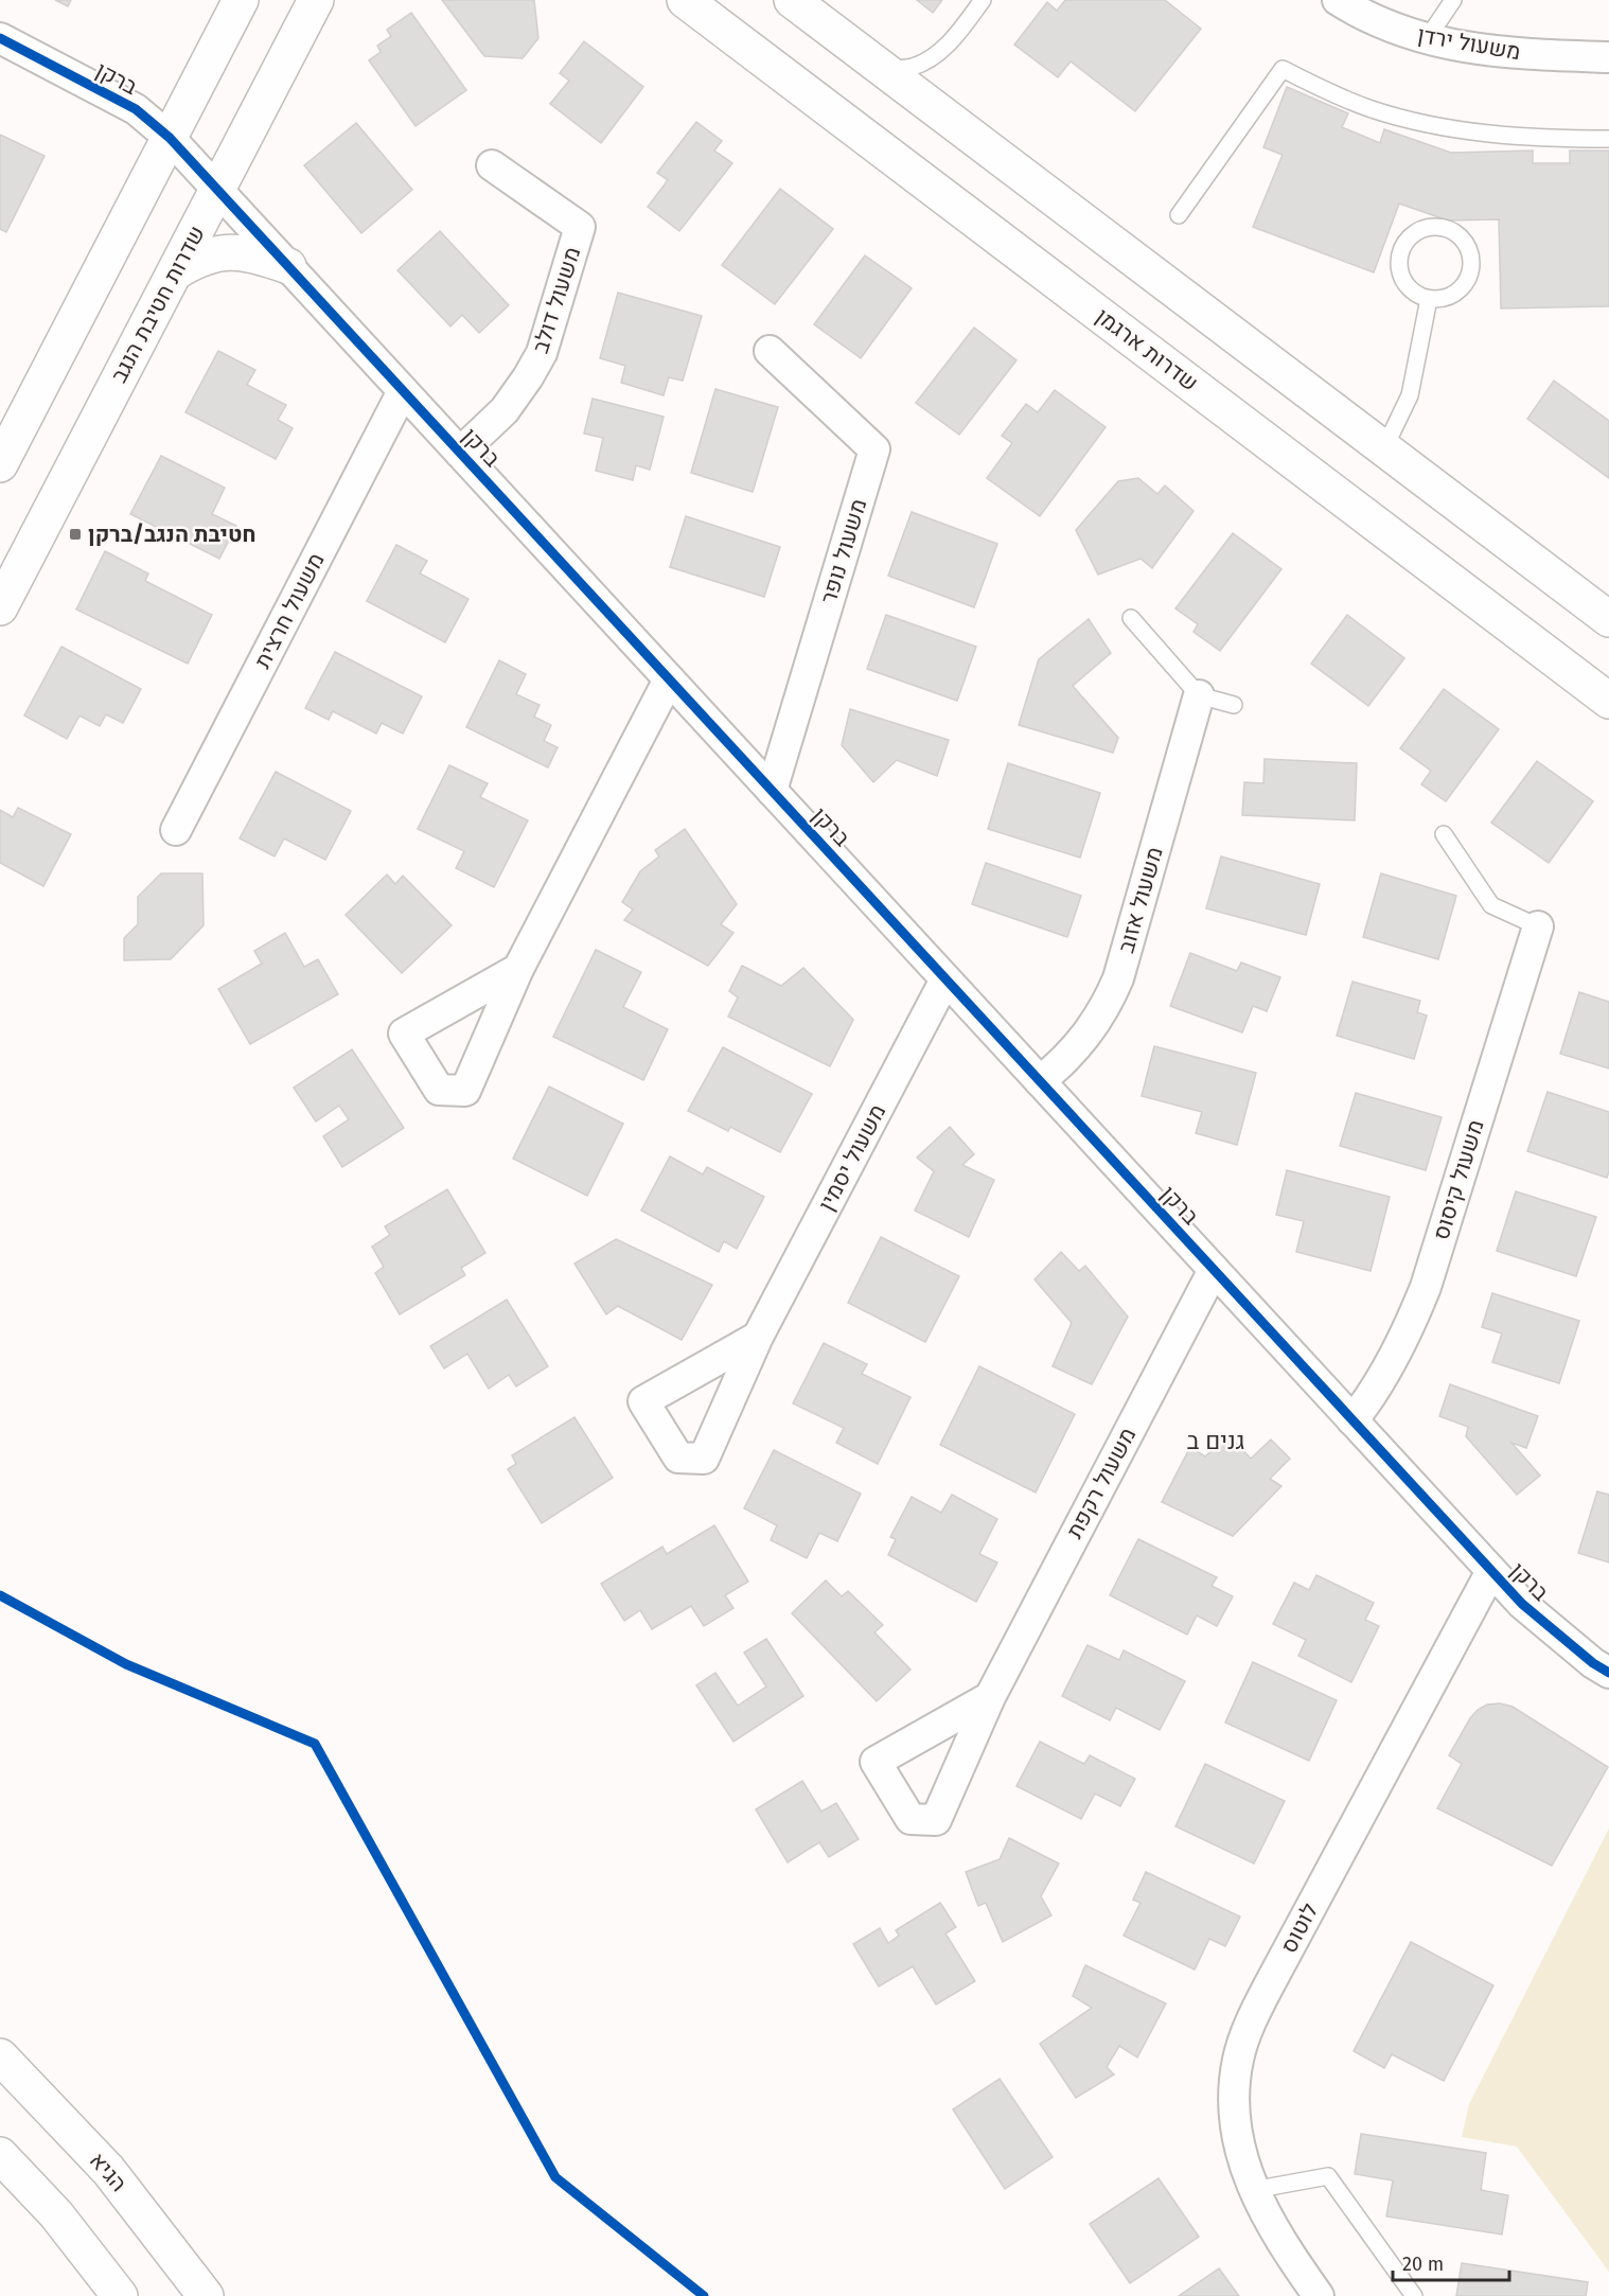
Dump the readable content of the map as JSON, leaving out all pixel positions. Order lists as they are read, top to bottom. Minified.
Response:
{"streets":{"main road":["שדרות חטיבת הנגב","שדרות ארגמן","הגיא"],"street":["משעול ירדן","ברקן","משעול דולב","משעול נופר","משעול חרצית","משעול אזוב","משעול יסמין","משעול קיסוס","משעול רקפת","לוטוס"]},"crossings":[["ברקן","משעול דולב"],["ברקן","שדרות חטיבת הנגב"],["ברקן","משעול נופר"],["ברקן","משעול חרצית"],["ברקן","משעול אזוב"],["ברקן","משעול יסמין"],["ברקן","משעול קיסוס"],["ברקן","משעול רקפת"],["ברקן","לוטוס"]],"districts":["גנים ב"],"places":{"transit":["חטיבת הנגב/ברקן"]},"scale_bar":"20 m"}
